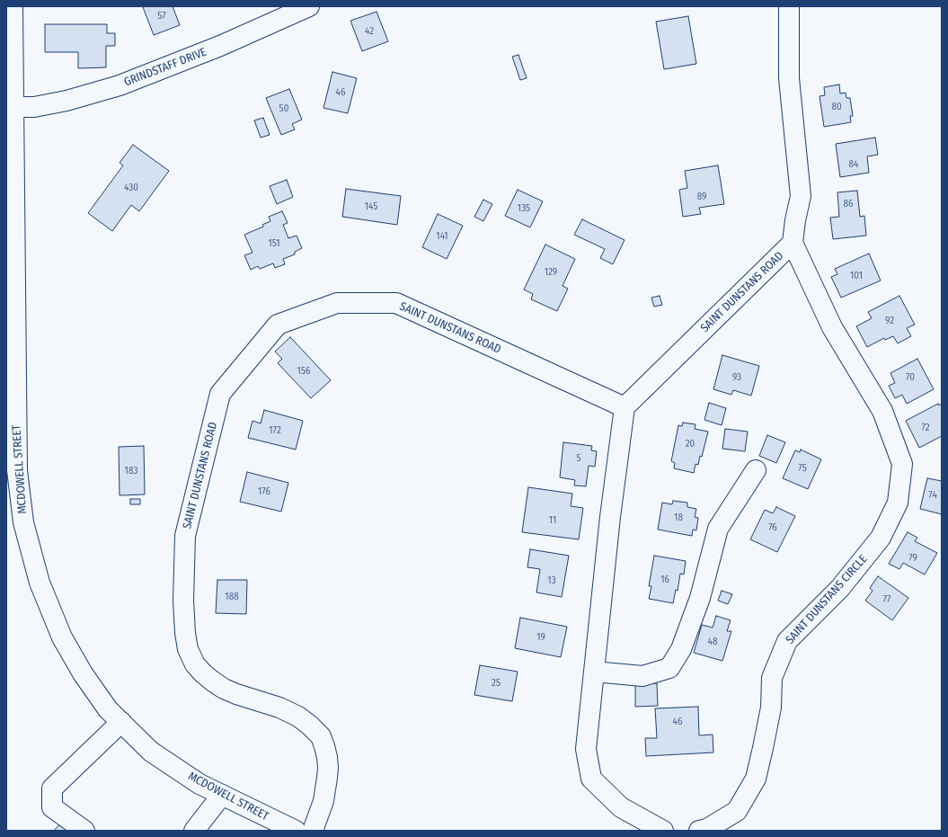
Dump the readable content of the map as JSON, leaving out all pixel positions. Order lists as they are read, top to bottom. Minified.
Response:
{"streets":{"street":["GRINDSTAFF DRIVE","SAINT DUNSTANS ROAD","MCDOWELL STREET","SAINT DUNSTANS CIRCLE"]},"crossings":[["GRINDSTAFF DRIVE","MCDOWELL STREET"],["SAINT DUNSTANS ROAD","SAINT DUNSTANS CIRCLE"]],"house_numbers":["57","42","46","80","50","84","430","89","86","145","135","141","151","129","101","92","156","93","70","72","172","20","5","75","183","176","74","18","11","76","79","16","13","188","77","19","48","25","46"]}
